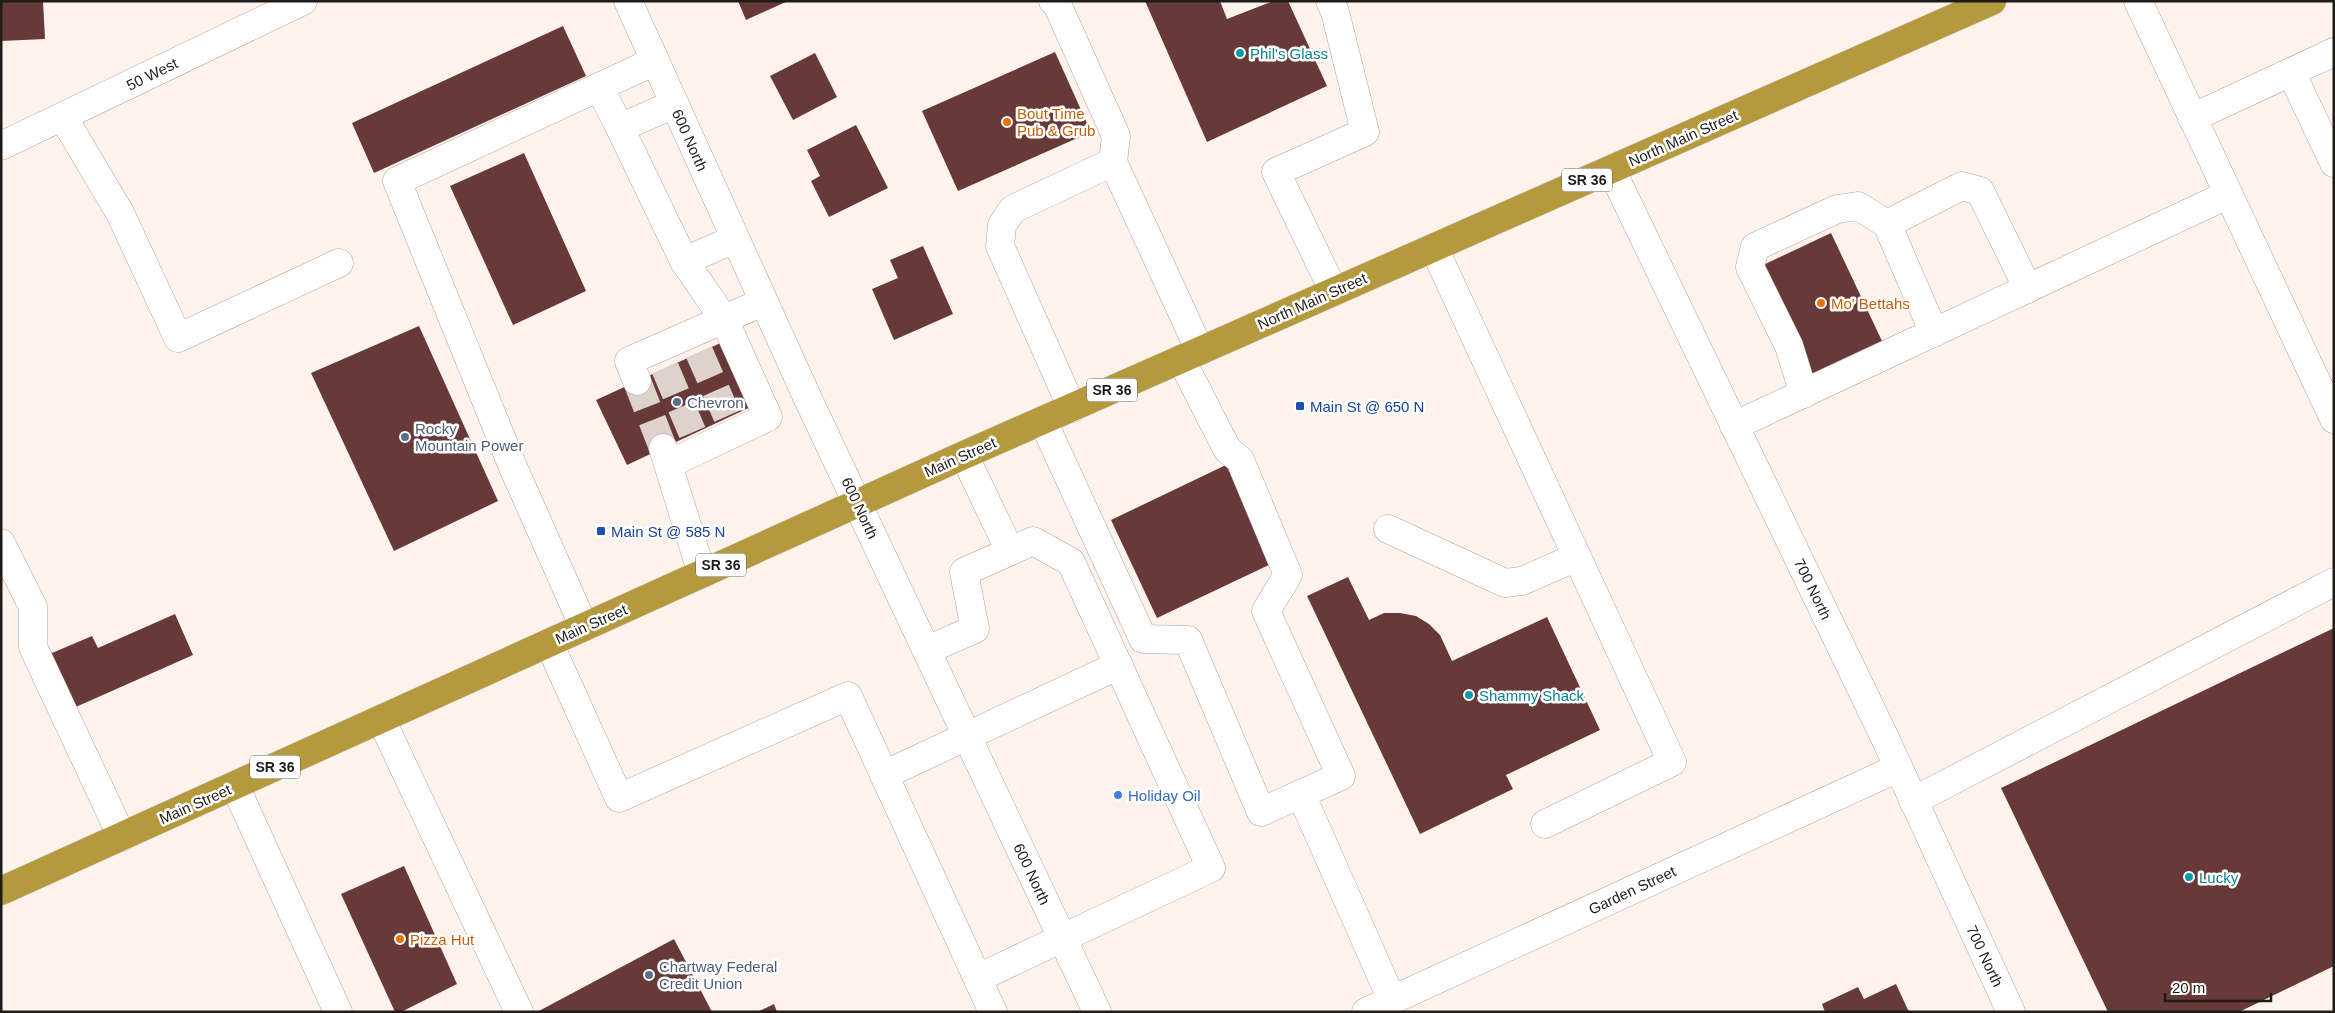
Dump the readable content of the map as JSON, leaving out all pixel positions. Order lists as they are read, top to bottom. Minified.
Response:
{"streets":{"highway":["North Main Street","SR 36","Main Street"],"street":["50 West","600 North","700 North","Garden Street"]},"crossings":[["North Main Street","Main Street"],["North Main Street","700 North"],["600 North","Main Street"],["700 North","Garden Street"]],"places":{"other":["Phil's Glass","Bout Time Pub & Grub","Mo' Bettahs","Chevron","Rocky Mountain Power","Shammy Shack","Holiday Oil","Lucky","Pizza Hut","Chartway Federal Credit Union"],"transit":["Main St @ 650 N","Main St @ 585 N"]},"scale_bar":"20 m"}
